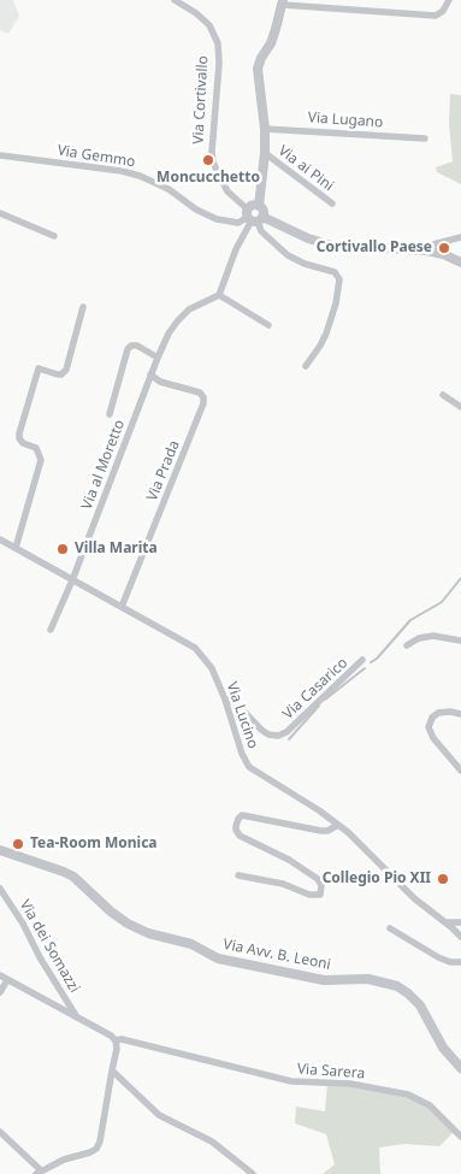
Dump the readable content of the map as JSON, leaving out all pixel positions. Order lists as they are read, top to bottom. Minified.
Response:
{"streets":{"street":["Via Cortivallo","Via Lugano","Via Gemmo","Via ai Pini","Via al Moretto","Via Prada","Via Casarico","Via Lucino","Via dei Somazzi","Via Avv. B. Leoni","Via Sarera"]},"crossings":[["Via Cortivallo","Via Gemmo"],["Via al Moretto","Via Prada"],["Via al Moretto","Via Lucino"],["Via Prada","Via Lucino"],["Via Casarico","Via Lucino"]],"places":["Moncucchetto","Cortivallo Paese","Villa Marita","Tea-Room Monica","Collegio Pio XII"]}
